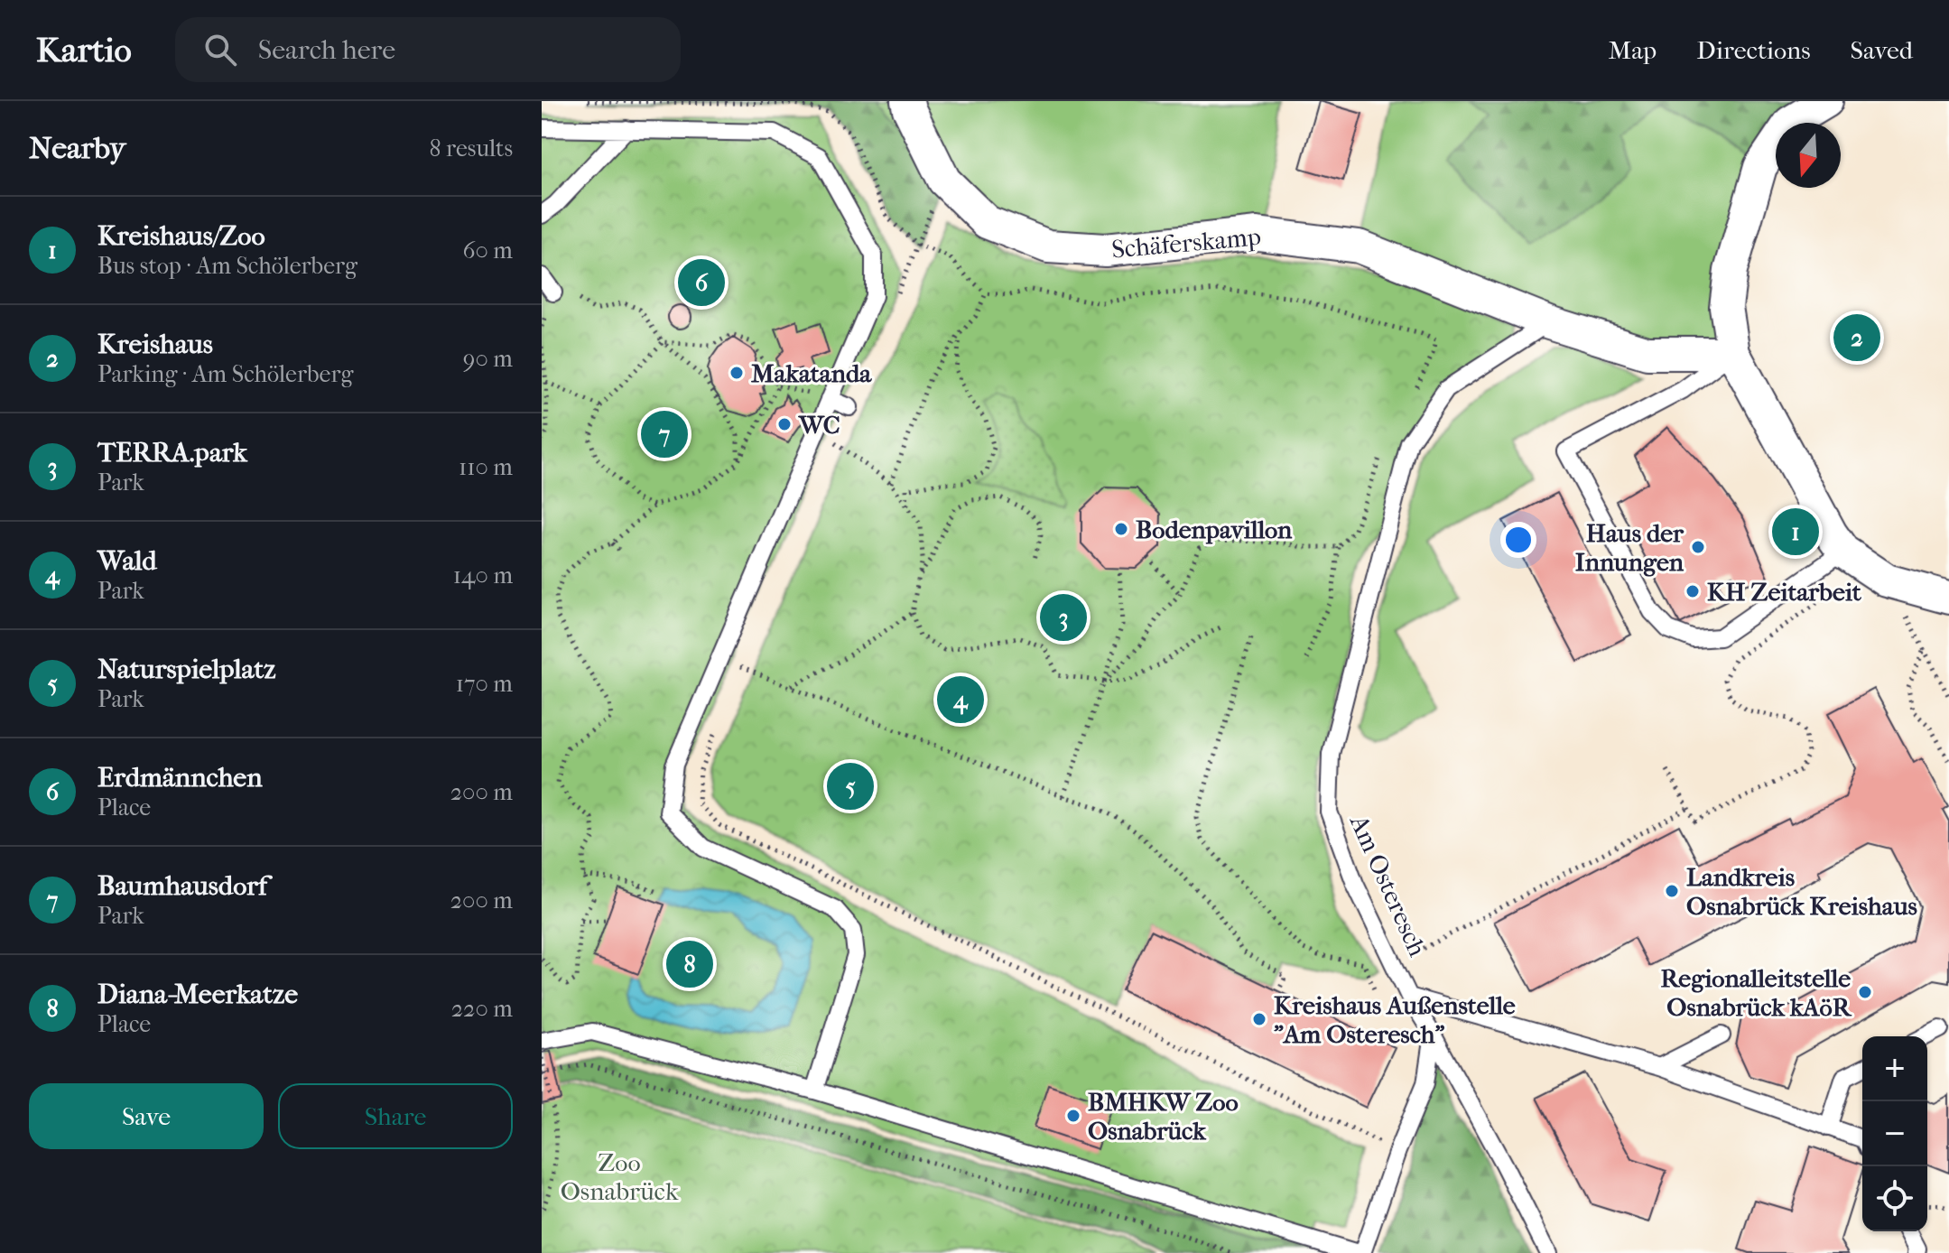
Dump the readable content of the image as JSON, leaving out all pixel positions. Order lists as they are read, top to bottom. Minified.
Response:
{"streets":{"street":["Schäferskamp"],"lane":["Am Osteresch"]},"crossings":[["Schäferskamp","Am Osteresch"]],"parks":["Zoo Osnabrück"],"places":["Makatanda","WC","Bodenpavillon","Haus der Innungen","KH Zeitarbeit","Landkreis Osnabrück Kreishaus","Regionalleitstelle Osnabrück kAöR","Kreishaus Außenstelle \"Am Osteresch\"","BMHKW Zoo Osnabrück"],"north":"bottom","page":{"header":"Kartio","search":"Search here","nav":["Map","Directions","Saved"],"heading":["Nearby","8 results"],"list":[{"mark":"1","name":"Kreishaus/Zoo","note":"Bus stop · Am Schölerberg","value":"60 m"},{"mark":"2","name":"Kreishaus","note":"Parking · Am Schölerberg","value":"90 m"},{"mark":"3","name":"TERRA.park","note":"Park","value":"110 m"},{"mark":"4","name":"Wald","note":"Park","value":"140 m"},{"mark":"5","name":"Naturspielplatz","note":"Park","value":"170 m"},{"mark":"6","name":"Erdmännchen","note":"Place","value":"200 m"},{"mark":"7","name":"Baumhausdorf","note":"Park","value":"200 m"},{"mark":"8","name":"Diana-Meerkatze","note":"Place","value":"220 m"}],"pins":["6","2","7","1","3","4","5","8"],"map_buttons":["+","−"],"buttons":["Save","Share"]}}
